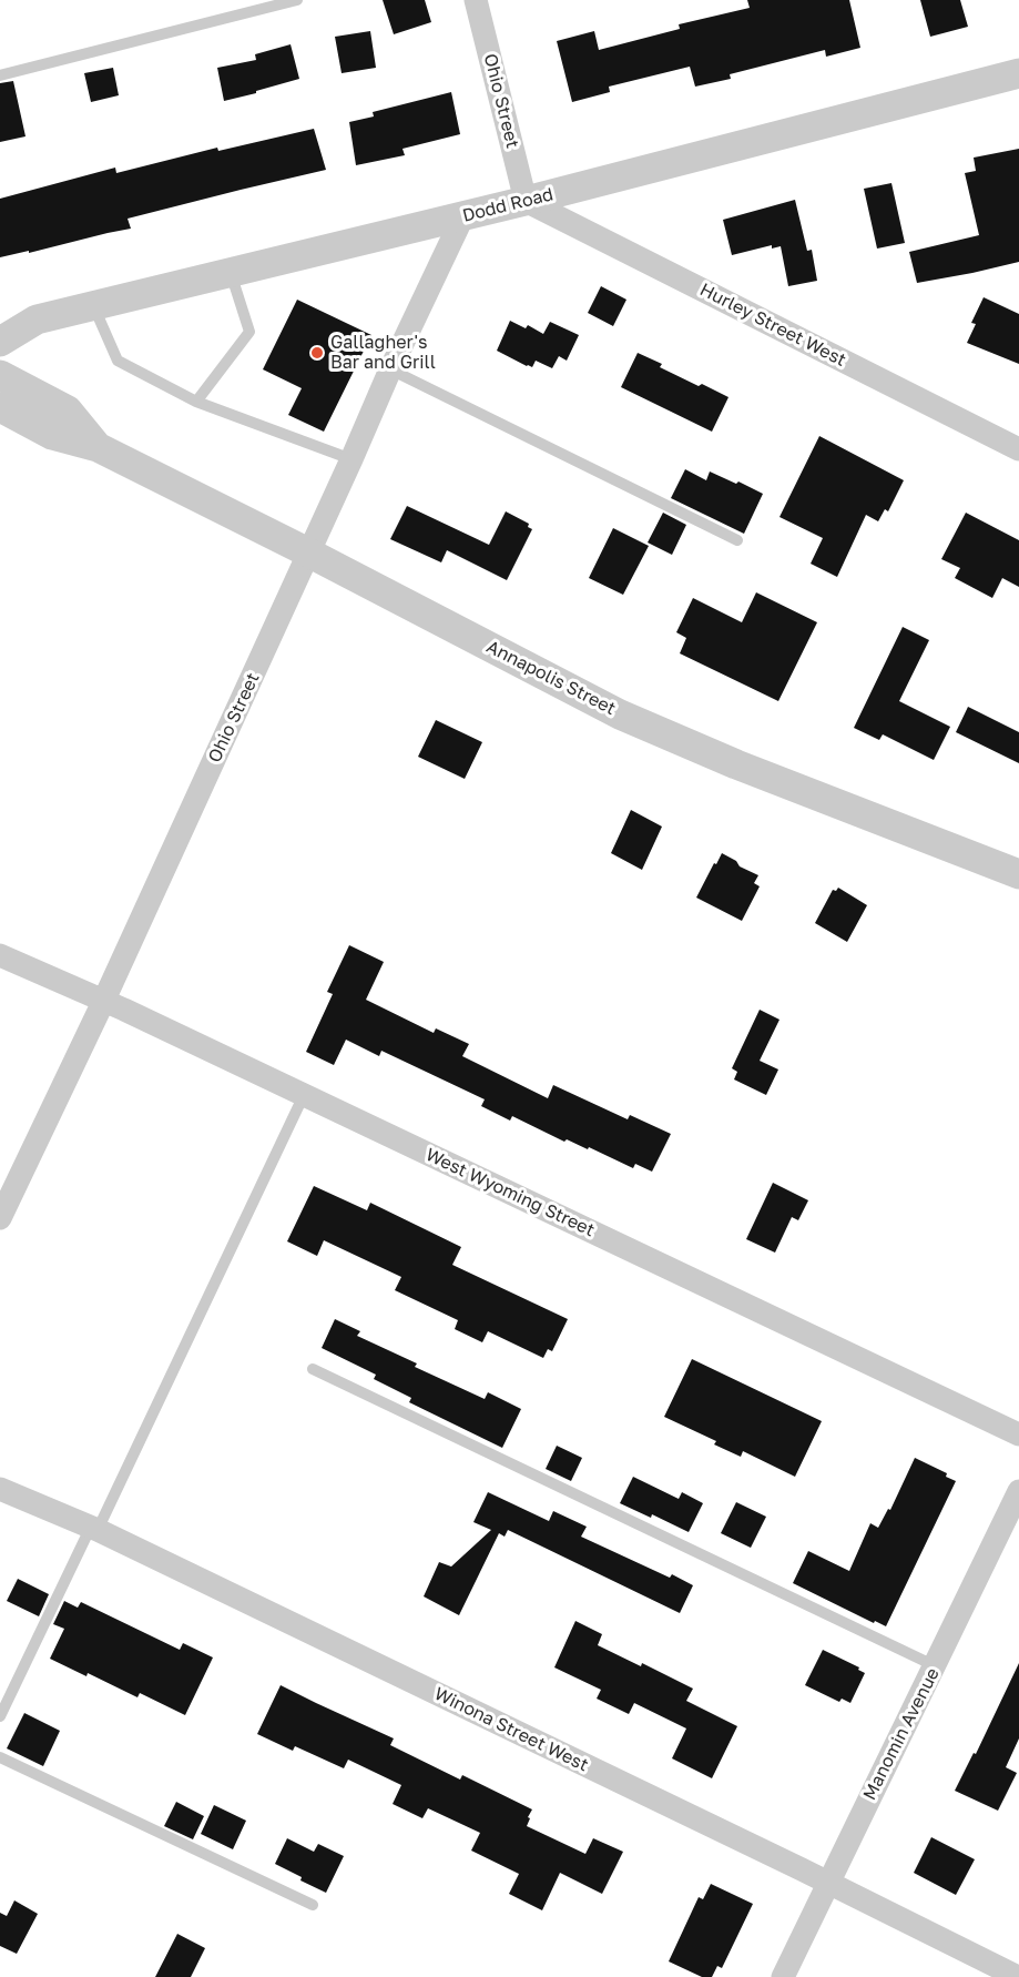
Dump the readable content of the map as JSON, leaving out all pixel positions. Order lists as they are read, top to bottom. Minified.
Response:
{"streets":{"street":["Ohio Street","Dodd Road","Hurley Street West","Annapolis Street","West Wyoming Street","Winona Street West","Manomin Avenue"]},"crossings":[["Ohio Street","Dodd Road"],["Ohio Street","Hurley Street West"],["Ohio Street","Annapolis Street"],["Ohio Street","West Wyoming Street"],["Dodd Road","Hurley Street West"],["Winona Street West","Manomin Avenue"]],"places":["Gallagher's Bar and Grill"]}
